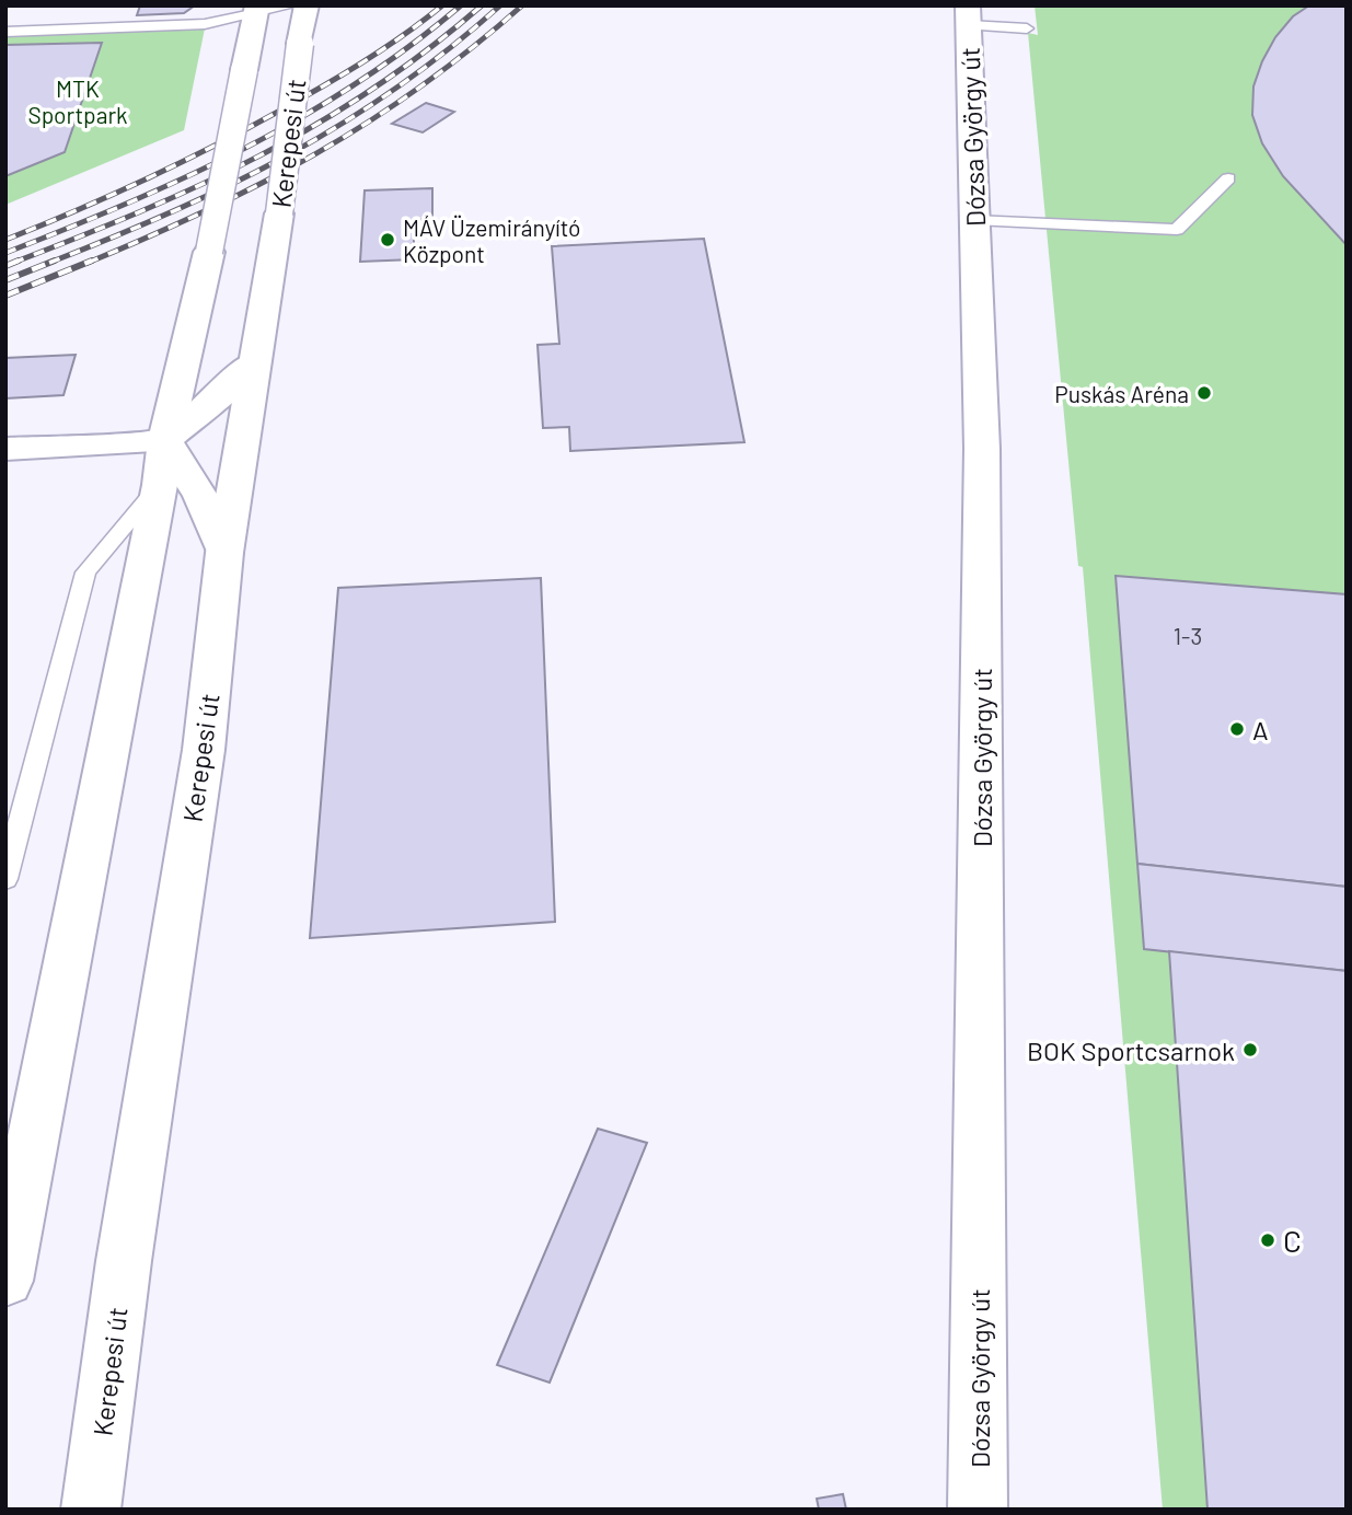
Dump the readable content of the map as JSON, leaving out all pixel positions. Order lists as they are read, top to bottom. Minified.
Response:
{"streets":{"main road":["Dózsa György út","Kerepesi út"]},"parks":["MTK Sportpark"],"places":["MÁV Üzemirányító Központ","Puskás Aréna","A","BOK Sportcsarnok","C"],"house_numbers":["1-3"]}
